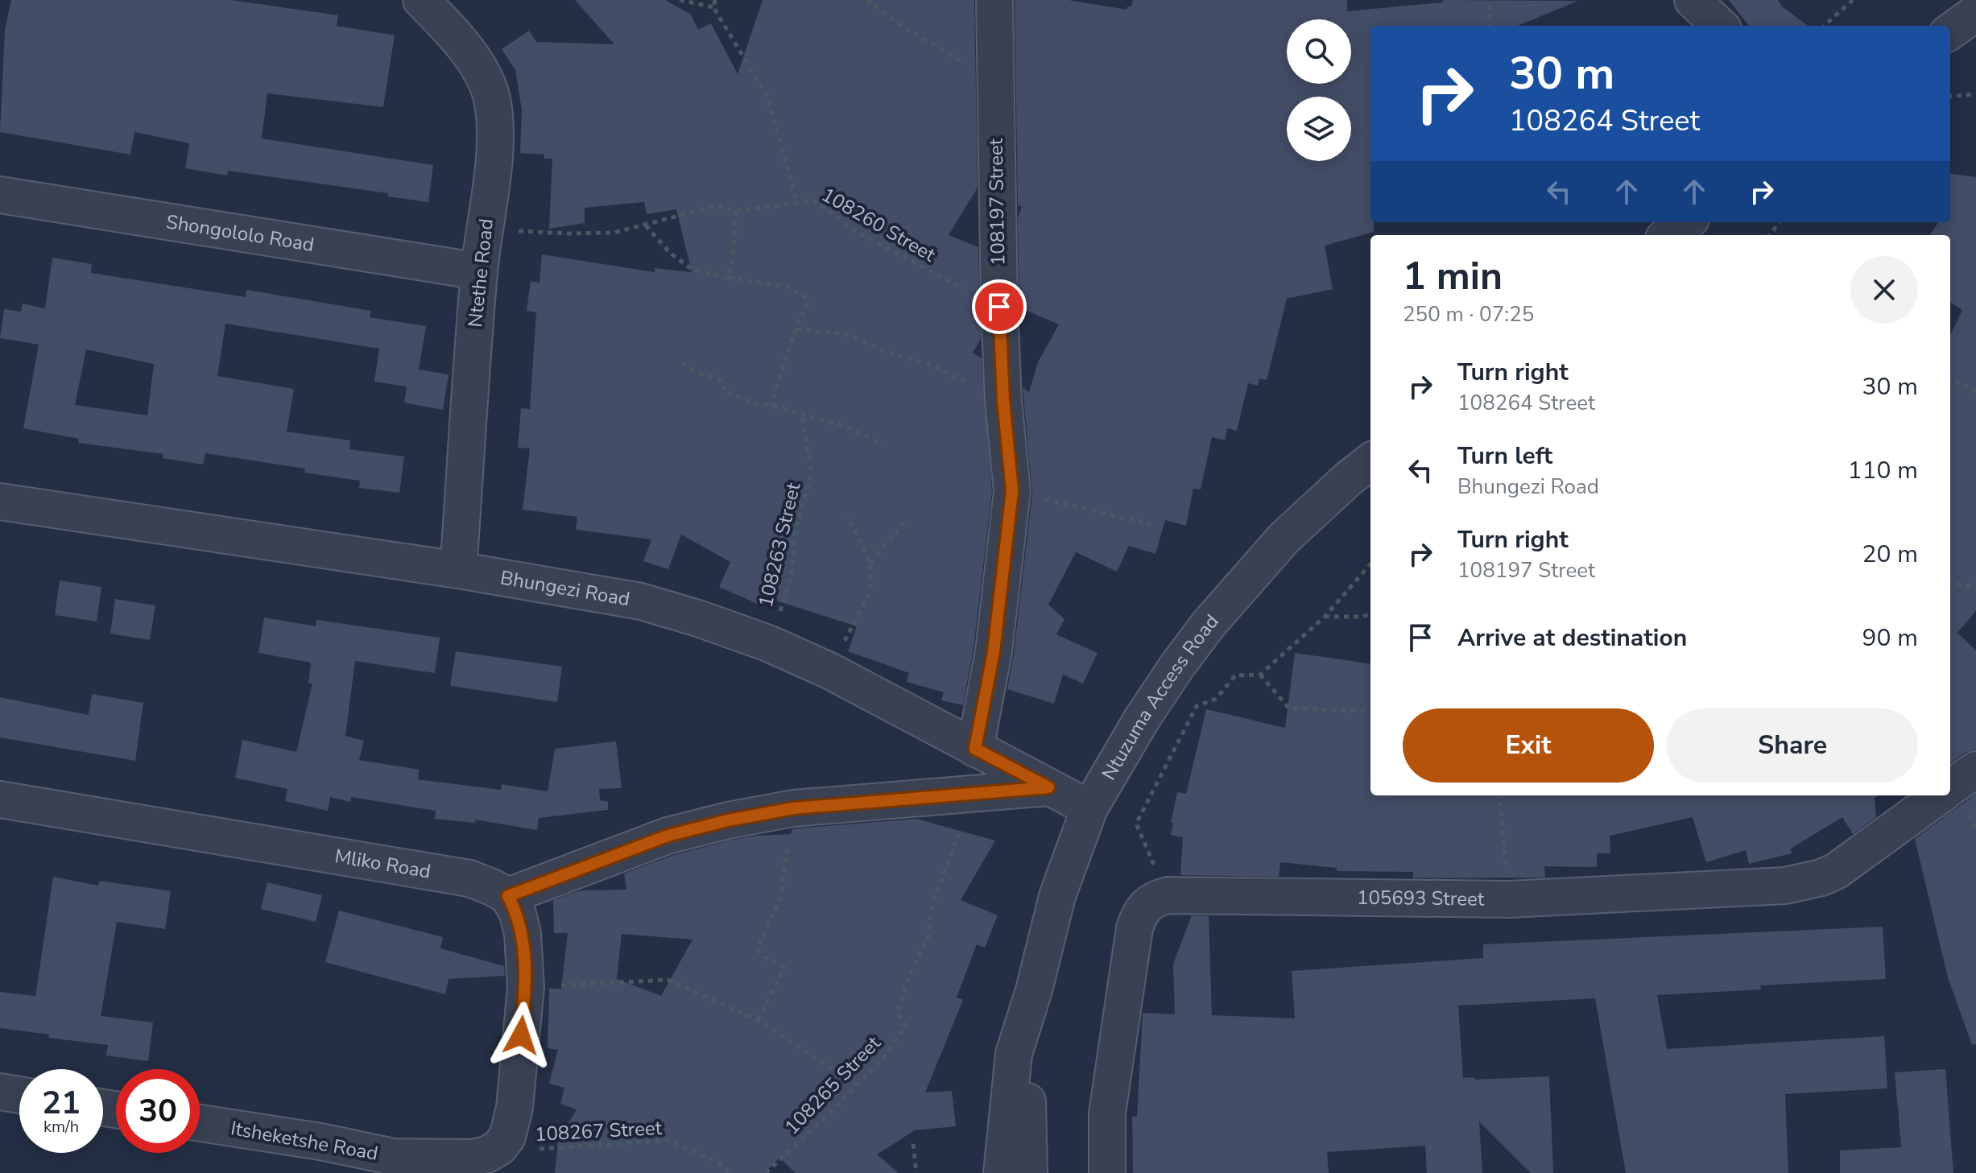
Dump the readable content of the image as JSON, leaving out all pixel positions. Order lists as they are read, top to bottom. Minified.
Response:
{"streets":{"street":["108197 Street","Shongololo Road","Ntethe Road","Bhungezi Road","Ntuzuma Access Road","Mliko Road","105693 Street","Itsheketshe Road"],"path":["108260 Street","108263 Street","108265 Street","108267 Street"]},"crossings":[["108197 Street","108260 Street"],["108197 Street","Bhungezi Road"],["108260 Street","Ntethe Road"],["Shongololo Road","Ntethe Road"],["Ntethe Road","Bhungezi Road"],["108263 Street","Bhungezi Road"],["Bhungezi Road","Ntuzuma Access Road"],["108267 Street","Itsheketshe Road"]],"page":{"turn":["30 m","108264 Street"],"heading":["1 min","250 m · 07:25"],"list":[{"name":"Turn right","note":"108264 Street","value":"30 m"},{"name":"Turn left","note":"Bhungezi Road","value":"110 m"},{"name":"Turn right","note":"108197 Street","value":"20 m"},{"name":"Arrive at destination","value":"90 m"}],"buttons":["Exit","Share"],"speed":"21 km/h","limit":"30"}}
